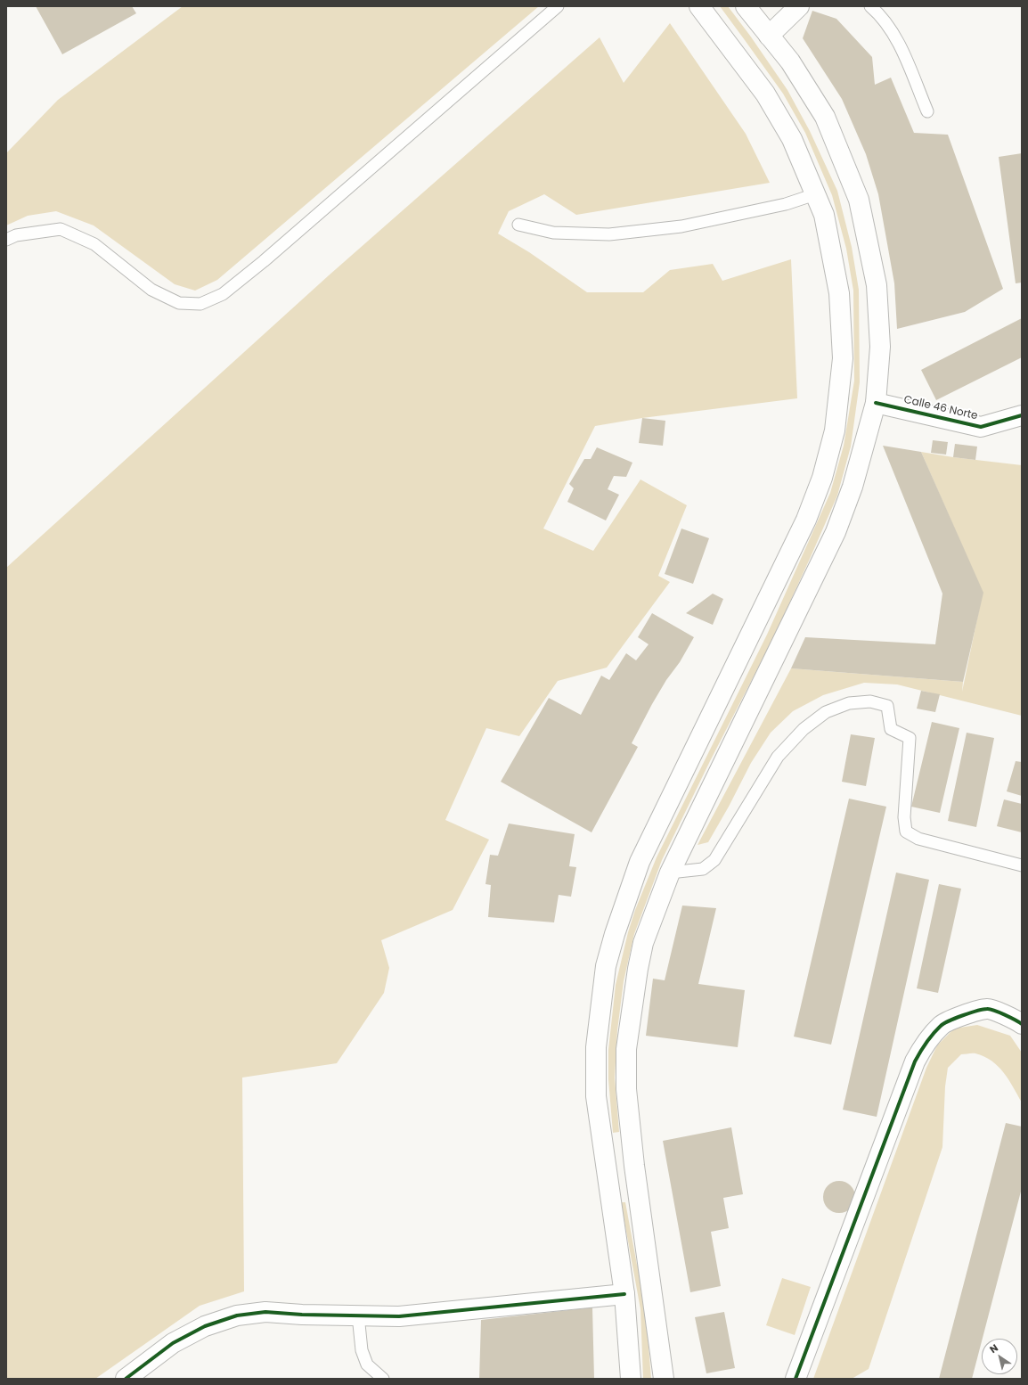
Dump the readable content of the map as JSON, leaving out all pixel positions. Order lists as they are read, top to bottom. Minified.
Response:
{"streets":{"main road":["Calle 46 Norte"]},"north":"top left"}
